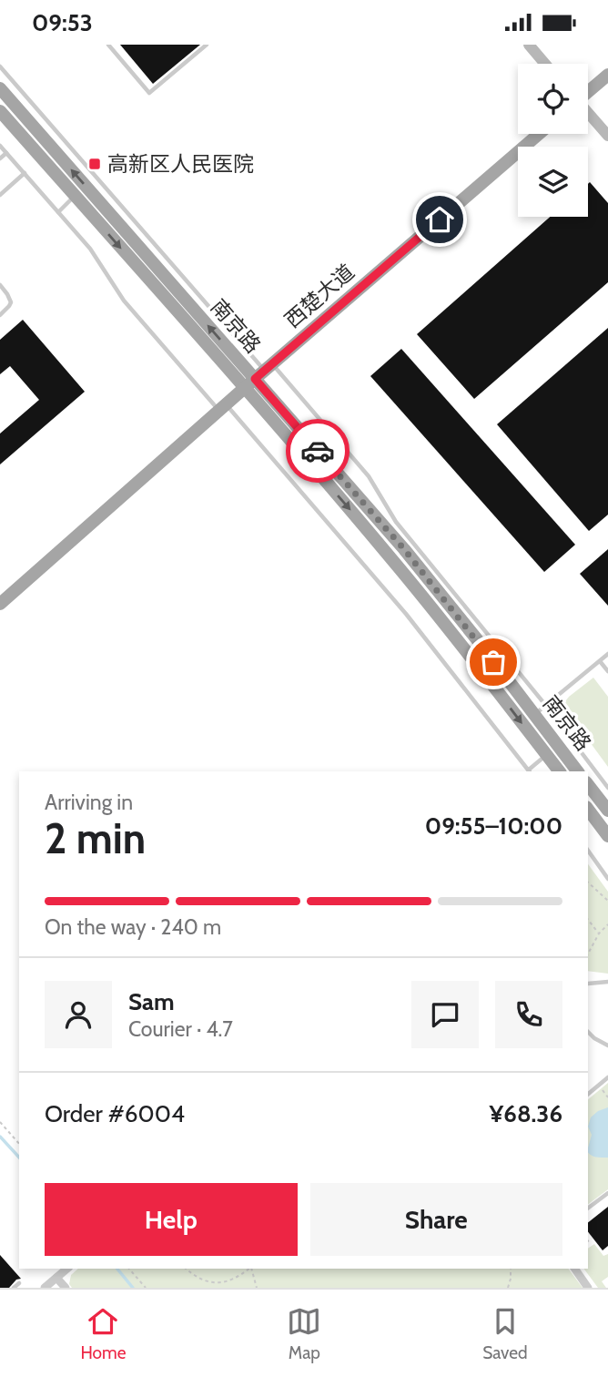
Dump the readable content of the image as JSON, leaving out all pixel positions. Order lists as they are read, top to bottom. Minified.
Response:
{"streets":{"main road":["西楚大道","南京路"]},"crossings":[["西楚大道","南京路"]],"places":{"transit":["高新区人民医院"]},"page":{"status":"09:53","heading":["2 min","Arriving in","09:55–10:00"],"panel":["Sam","Courier · 4.7","Order #6004","¥68.36"],"bar":"On the way · 240 m","buttons":["Help","Share"],"tabs":["Home","Map","Saved"]}}
